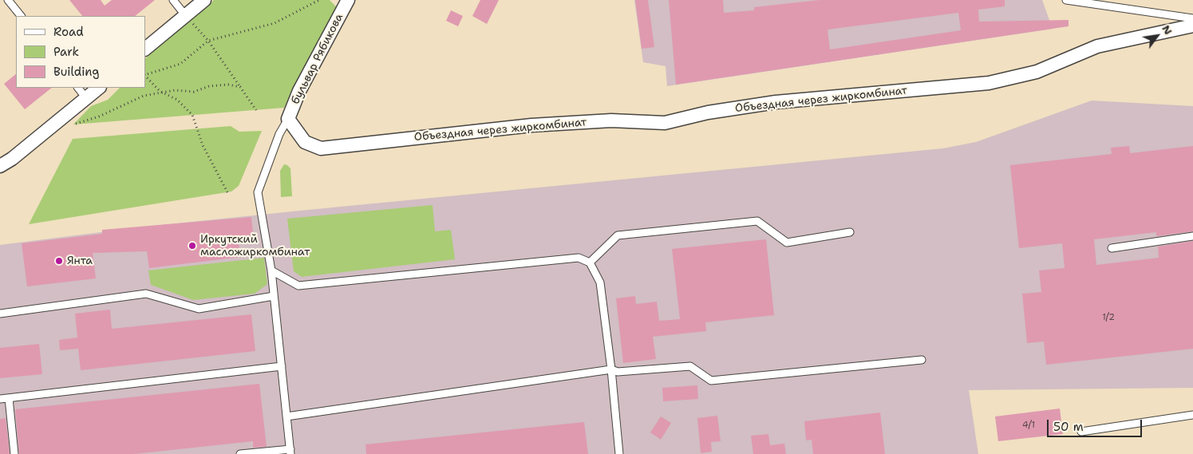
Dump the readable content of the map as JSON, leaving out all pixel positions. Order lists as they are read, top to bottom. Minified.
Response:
{"streets":{"street":["бульвар Рябикова","Объездная через жиркомбинат"]},"crossings":[["бульвар Рябикова","Объездная через жиркомбинат"]],"places":["Иркутский масложиркомбинат","Янта"],"house_numbers":["1/2","4/1"],"legend":["Road","Park","Building"],"scale_bar":"50 m","north":"top right"}
